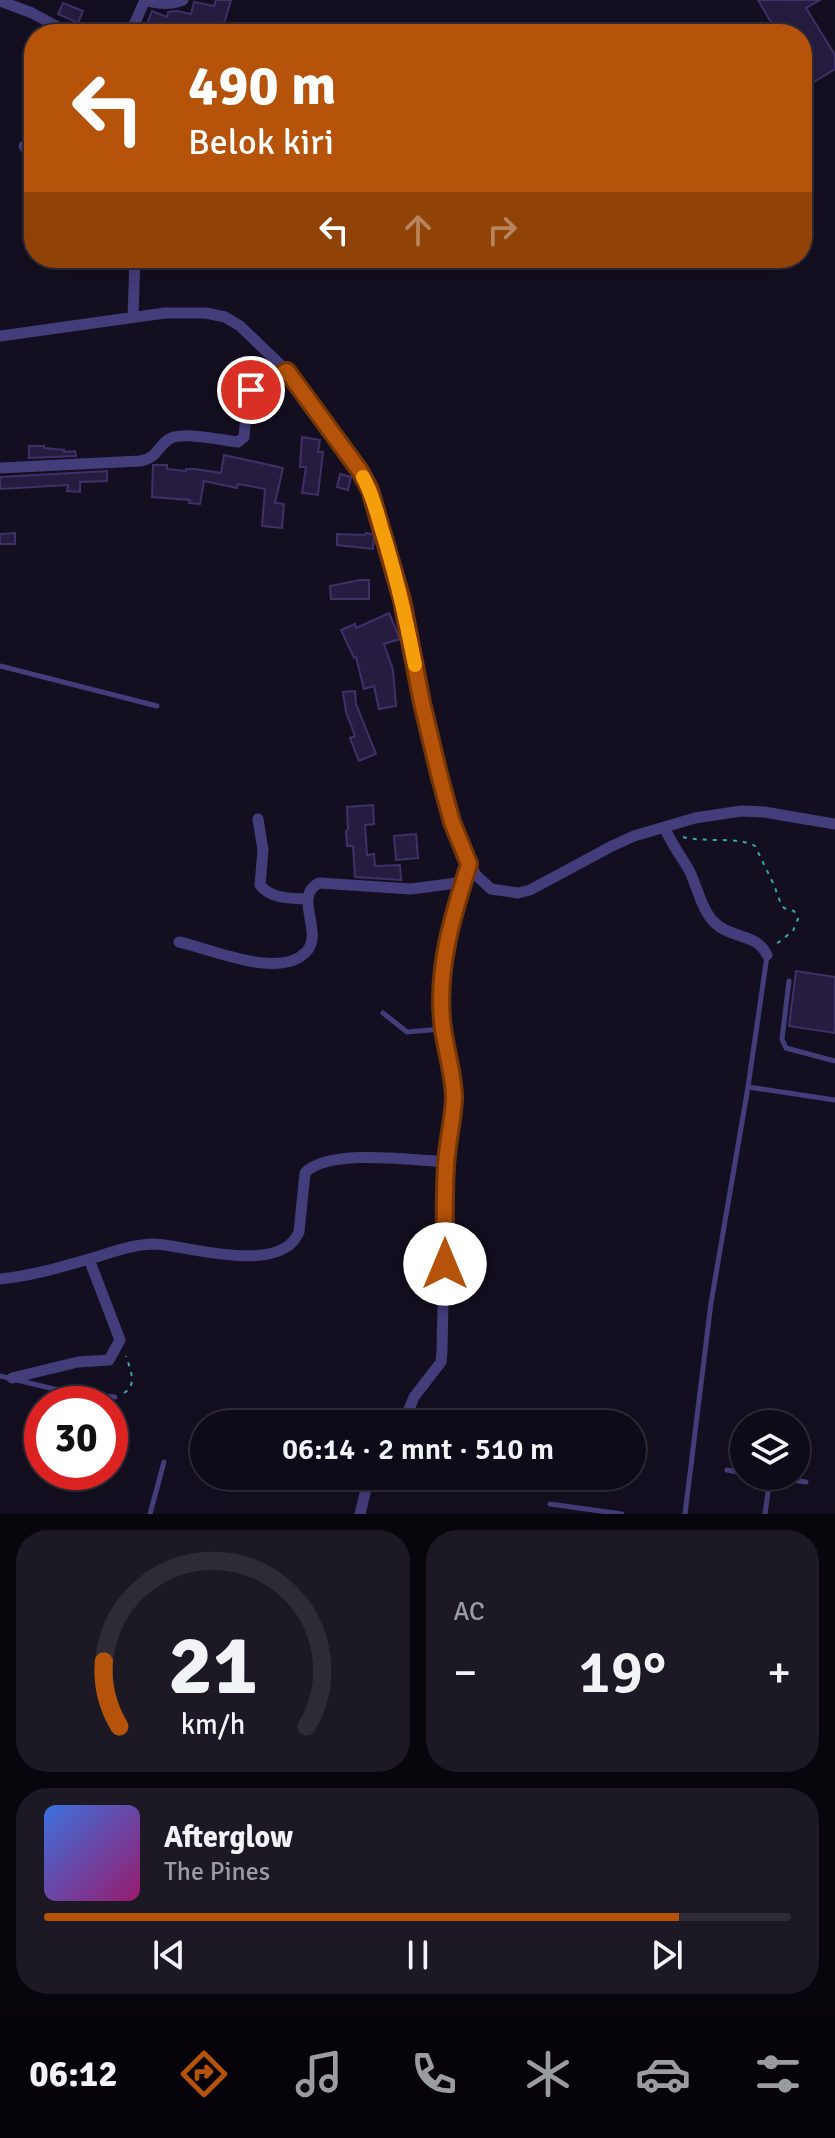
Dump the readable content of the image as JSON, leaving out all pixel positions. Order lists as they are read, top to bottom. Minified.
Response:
{"page":{"turn":["490 m","Belok kiri"],"limit":"30","trip":"06:14 · 2 mnt · 510 m","tile":"AC","heat":["−","19°","+"],"song":["Afterglow","The Pines"],"tabs":"06:12","gauge":["21","km/h"]}}
